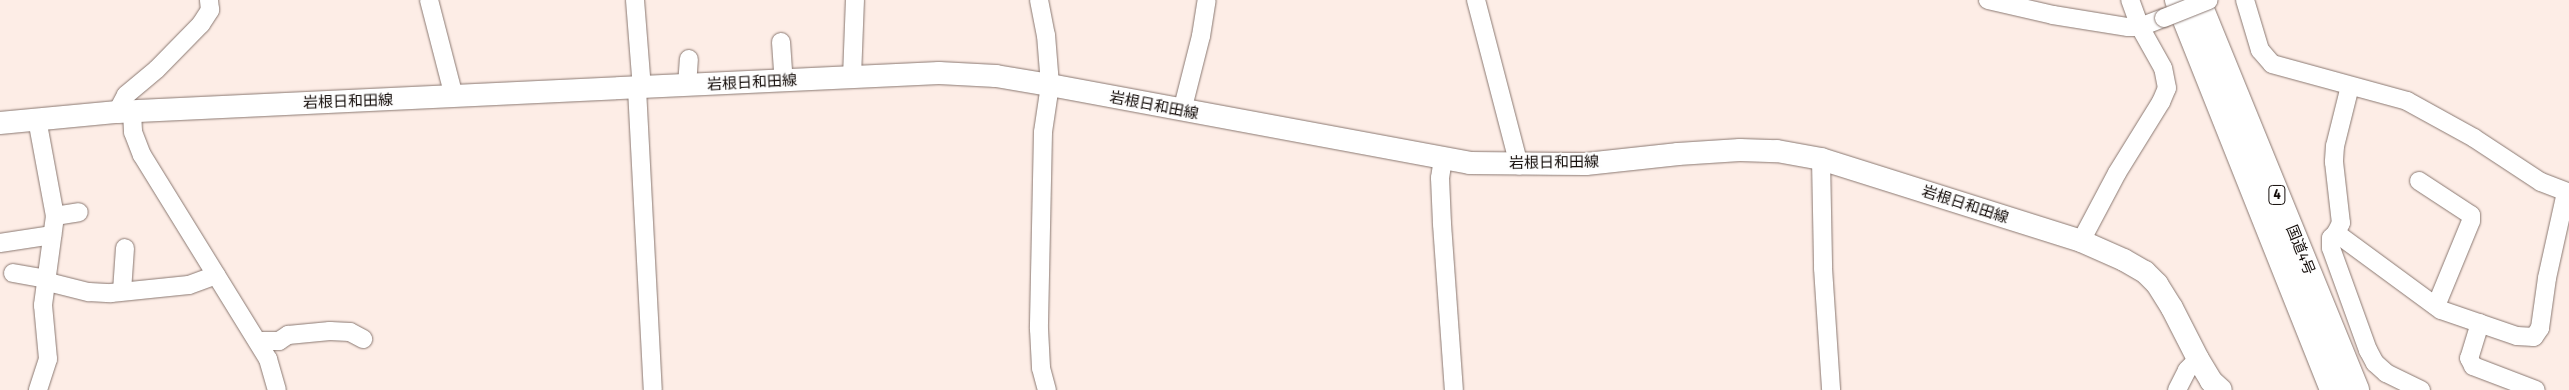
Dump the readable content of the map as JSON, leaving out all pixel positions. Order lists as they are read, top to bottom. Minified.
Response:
{"streets":{"highway":["4","国道4号"],"main road":["岩根日和田線"]}}
